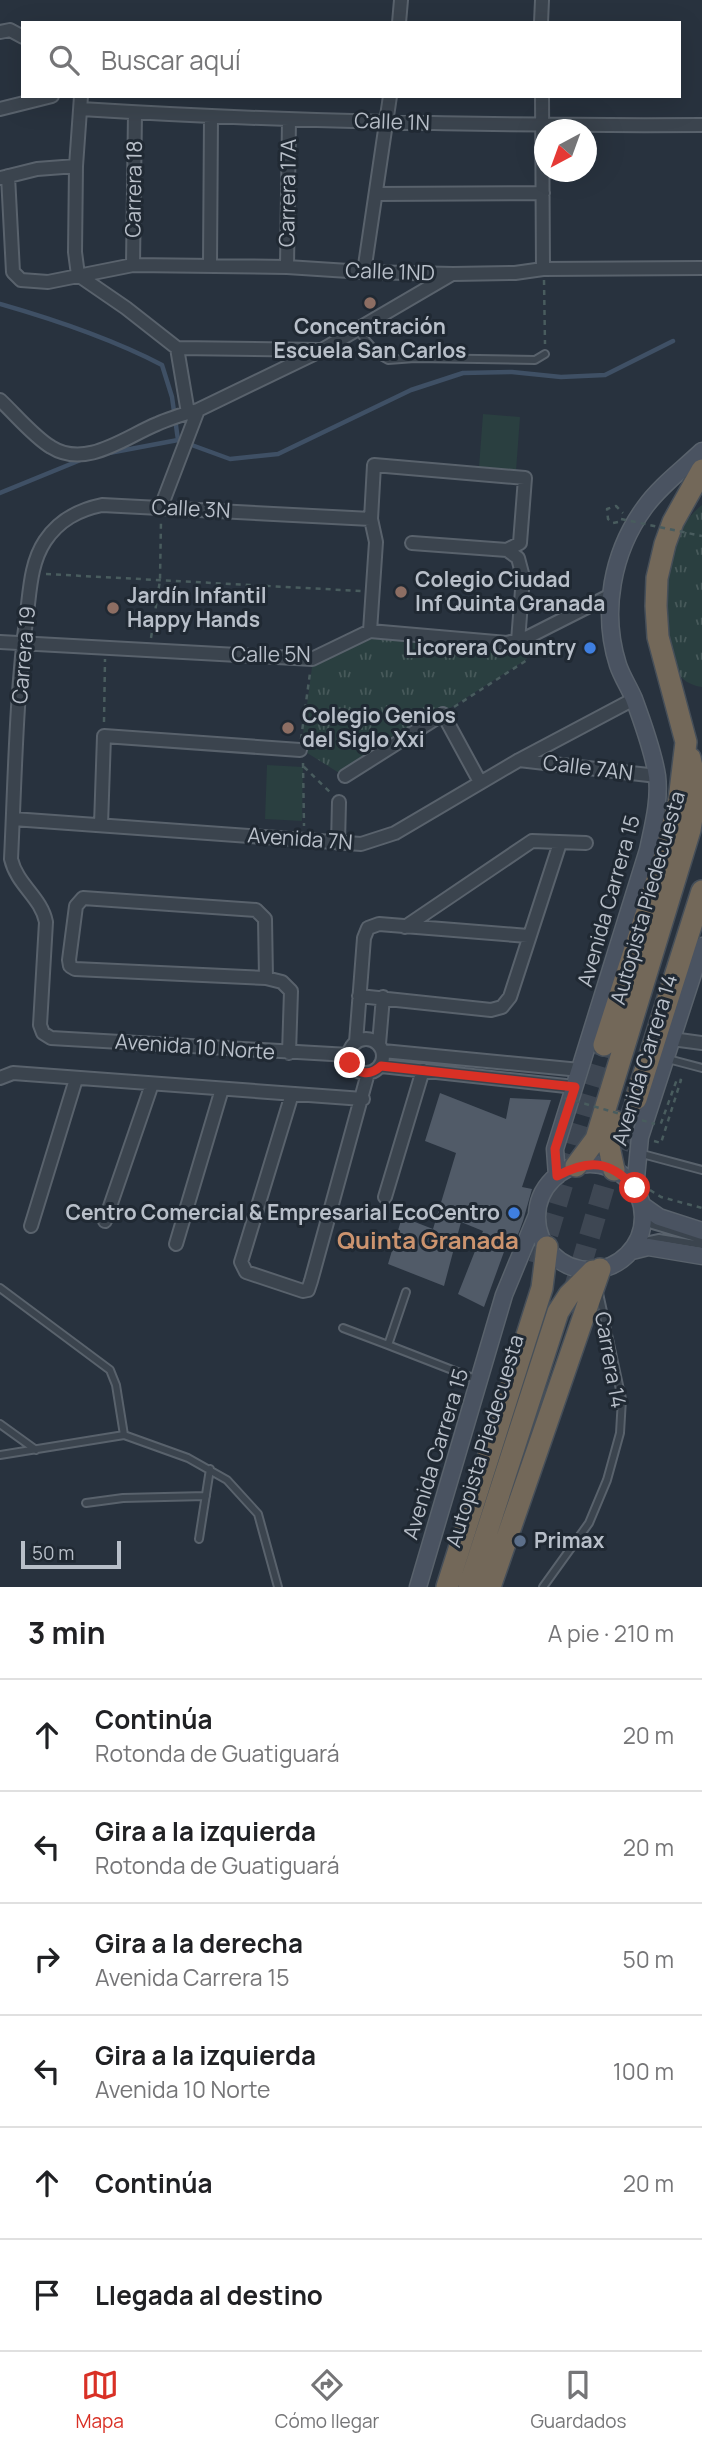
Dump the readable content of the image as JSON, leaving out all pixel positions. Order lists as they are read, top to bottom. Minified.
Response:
{"streets":{"highway":["Autopista Piedecuesta"],"street":["Calle 1N","Carrera 18","Carrera 17A","Calle 1ND","Calle 3N","Carrera 19","Calle 5N","Calle 7AN","Avenida 7N","Avenida Carrera 15","Avenida 10 Norte","Avenida Carrera 14"],"lane":["Carrera 14"]},"crossings":[["Calle 1N","Carrera 18"],["Calle 1N","Carrera 17A"],["Carrera 18","Calle 1ND"],["Carrera 17A","Calle 1ND"],["Calle 3N","Carrera 19"],["Carrera 19","Calle 5N"],["Carrera 19","Avenida 7N"],["Carrera 19","Avenida 10 Norte"],["Calle 7AN","Avenida 7N"],["Calle 7AN","Avenida Carrera 15"],["Avenida 7N","Avenida Carrera 15"],["Avenida Carrera 15","Avenida Carrera 14"],["Avenida Carrera 15","Carrera 14"],["Avenida Carrera 14","Carrera 14"]],"districts":["Quinta Granada"],"places":["Concentración Escuela San Carlos","Colegio Ciudad Inf Quinta Granada","Jardín Infantil Happy Hands","Licorera Country","Colegio Genios del Siglo Xxi","Centro Comercial & Empresarial EcoCentro","Primax"],"scale_bar":"50 m","north":"bottom left","page":{"search":"Buscar aquí","scale":"50 m","heading":["3 min","A pie · 210 m"],"list":[["Continúa","Rotonda de Guatiguará","20 m"],["Gira a la izquierda","Rotonda de Guatiguará","20 m"],["Gira a la derecha","Avenida Carrera 15","50 m"],["Gira a la izquierda","Avenida 10 Norte","100 m"],["Continúa","20 m"],"Llegada al destino"],"nav":["Mapa","Cómo llegar","Guardados"]}}
